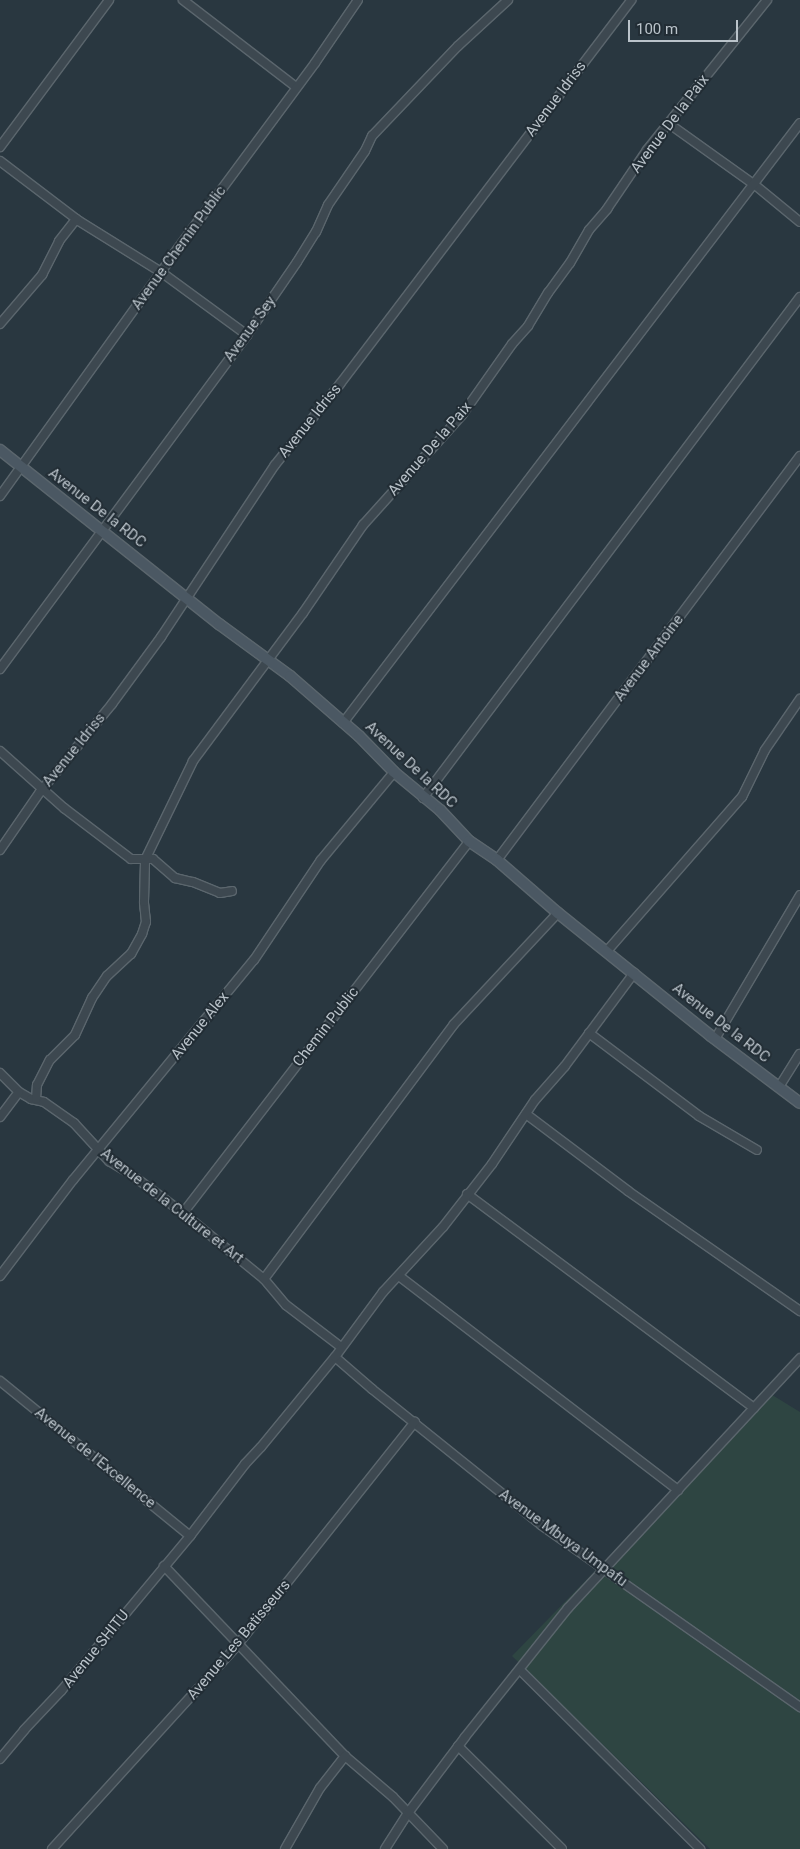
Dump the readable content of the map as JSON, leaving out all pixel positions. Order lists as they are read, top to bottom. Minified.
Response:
{"streets":{"street":["Avenue Idriss","Avenue De la Paix","Avenue Chemin Public","Avenue Sey","Avenue De la RDC","Avenue Antoine","Avenue Alex","Chemin Public","Avenue de la Culture et Art","Avenue de l'Excellence","Avenue Mbuya Umpafu","Avenue Les Batisseurs","Avenue SHITU"]},"crossings":[["Avenue Idriss","Avenue De la RDC"],["Avenue De la Paix","Avenue De la RDC"],["Avenue Chemin Public","Avenue De la RDC"],["Avenue Sey","Avenue De la RDC"],["Avenue De la RDC","Avenue Antoine"],["Avenue De la RDC","Avenue Alex"],["Avenue De la RDC","Chemin Public"],["Avenue De la RDC","Avenue SHITU"],["Avenue Alex","Avenue de la Culture et Art"],["Chemin Public","Avenue de la Culture et Art"],["Avenue de la Culture et Art","Avenue SHITU"],["Avenue de l'Excellence","Avenue SHITU"],["Avenue Mbuya Umpafu","Avenue Les Batisseurs"],["Avenue Mbuya Umpafu","Avenue SHITU"]],"scale_bar":"100 m"}
